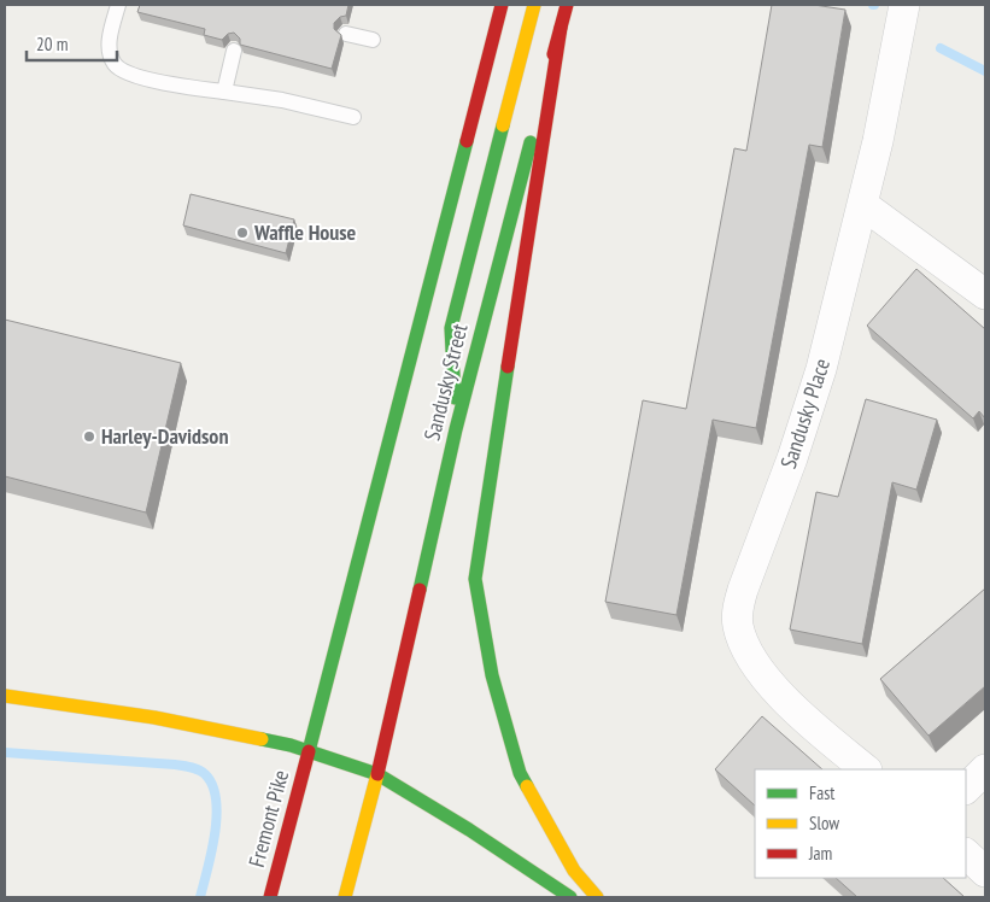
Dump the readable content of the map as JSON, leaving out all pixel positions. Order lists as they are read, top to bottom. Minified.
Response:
{"streets":{"main road":["Sandusky Street","Fremont Pike"],"street":["Sandusky Place"]},"crossings":[["Sandusky Street","Fremont Pike"]],"places":["Waffle House","Harley-Davidson"],"legend":["Fast","Slow","Jam"],"scale_bar":"20 m"}
